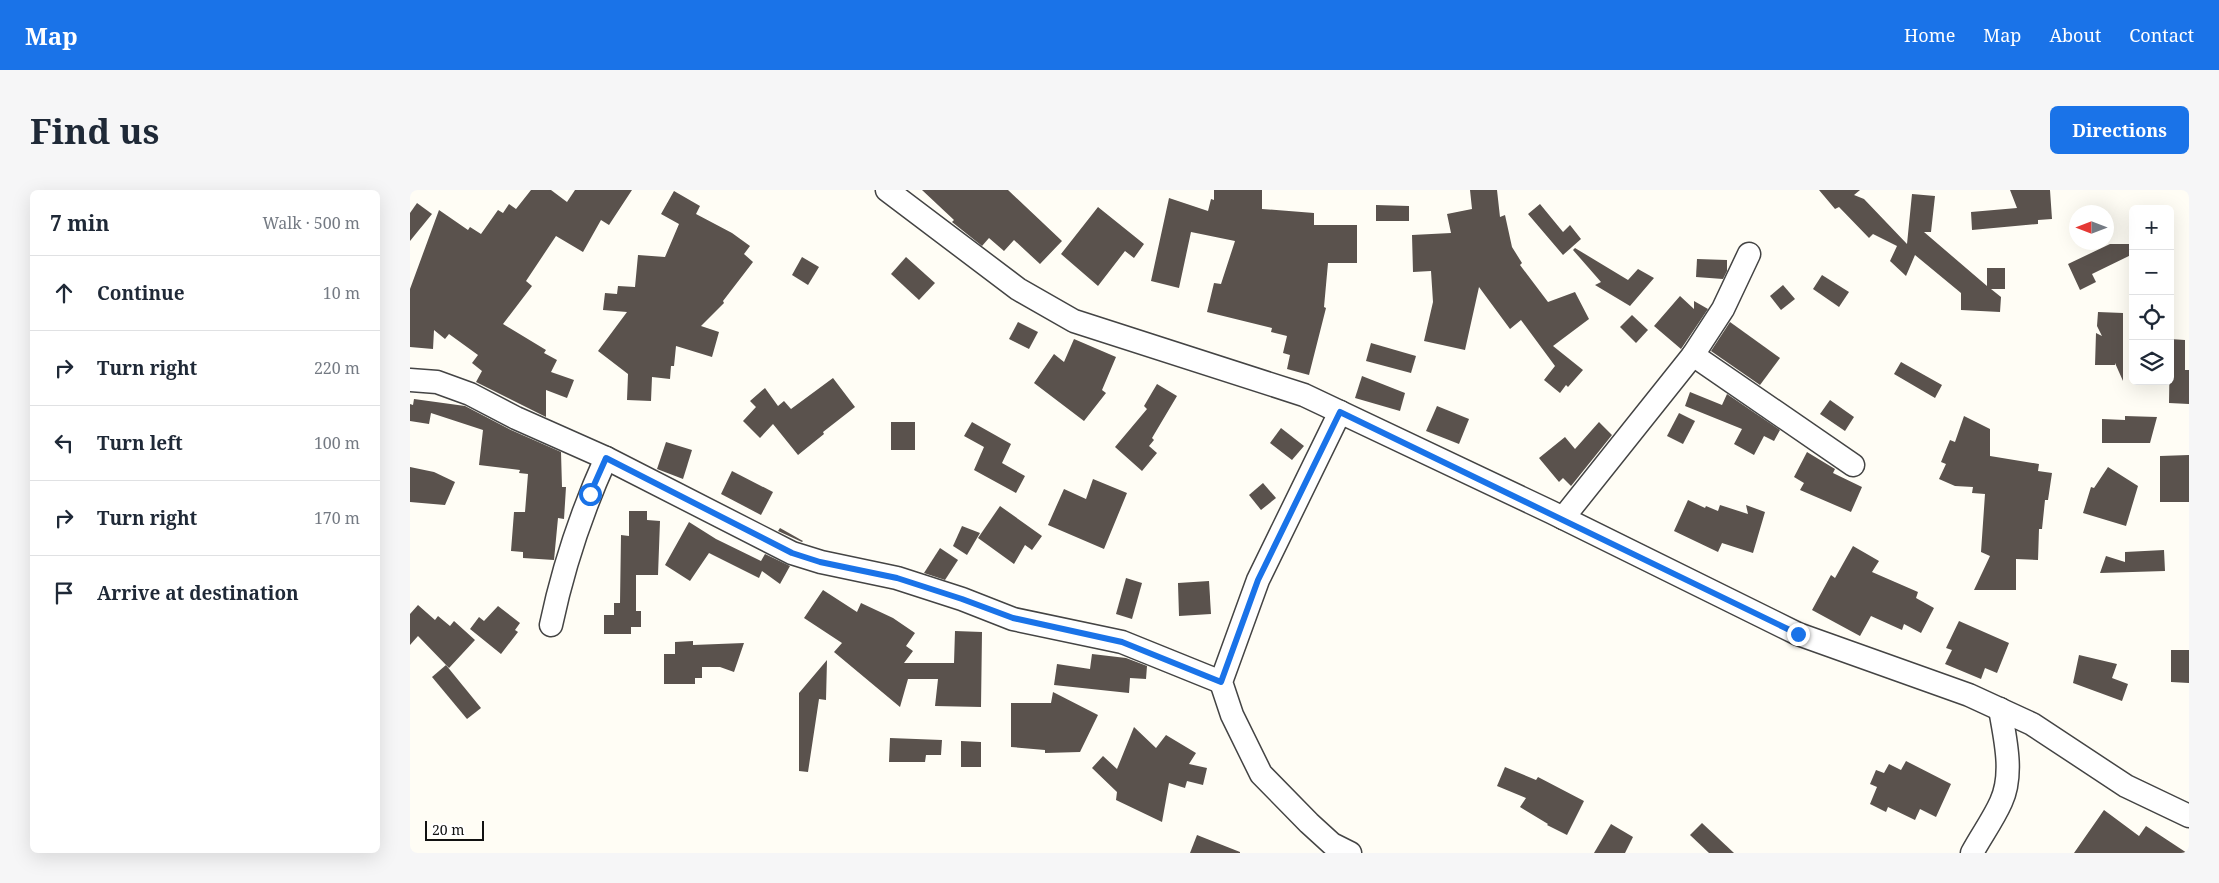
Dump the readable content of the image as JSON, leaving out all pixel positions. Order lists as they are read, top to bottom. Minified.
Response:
{"scale_bar":"20 m","north":"left","page":{"header":"Map","nav":["Home","Map","About","Contact"],"buttons":"Directions","title":"Find us","heading":["7 min","Walk · 500 m"],"map_buttons":["+","−"],"list":[["Continue","10 m"],["Turn right","220 m"],["Turn left","100 m"],["Turn right","170 m"],"Arrive at destination"],"scale":"20 m"}}
